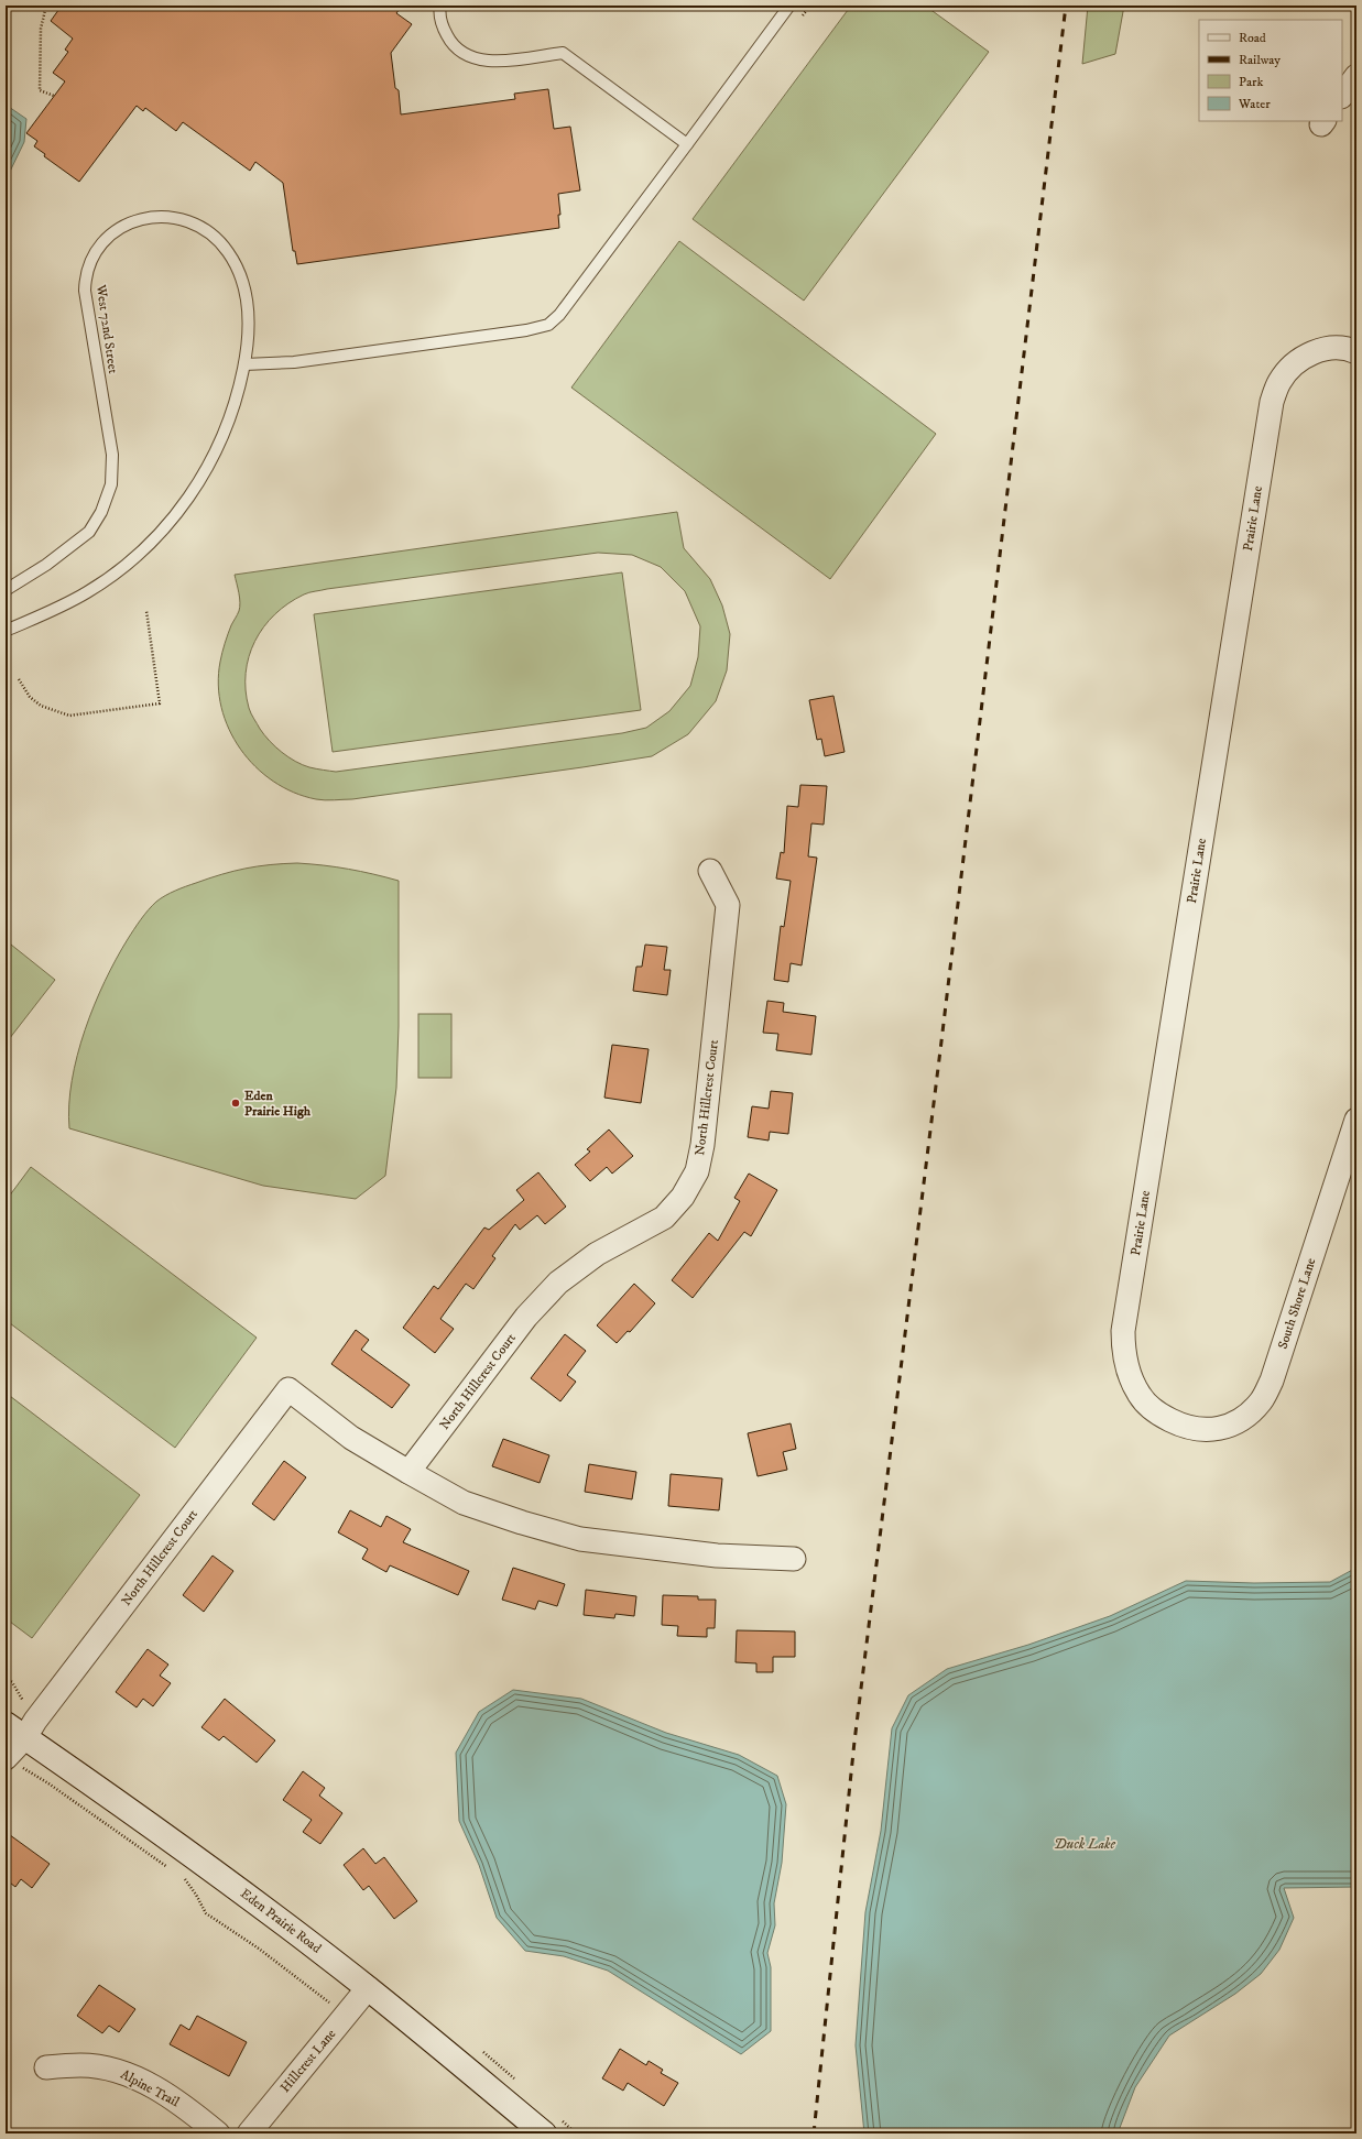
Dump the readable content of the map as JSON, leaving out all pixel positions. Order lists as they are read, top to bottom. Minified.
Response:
{"streets":{"main road":["Eden Prairie Road"],"street":["Prairie Lane","North Hillcrest Court","South Shore Lane","Hillcrest Lane","Alpine Trail"],"lane":["West 72nd Street"]},"crossings":[["Prairie Lane","South Shore Lane"],["North Hillcrest Court","Eden Prairie Road"],["Eden Prairie Road","Hillcrest Lane"]],"water":["Duck Lake"],"places":["Eden Prairie High"],"legend":["Road","Railway","Park","Water"]}
